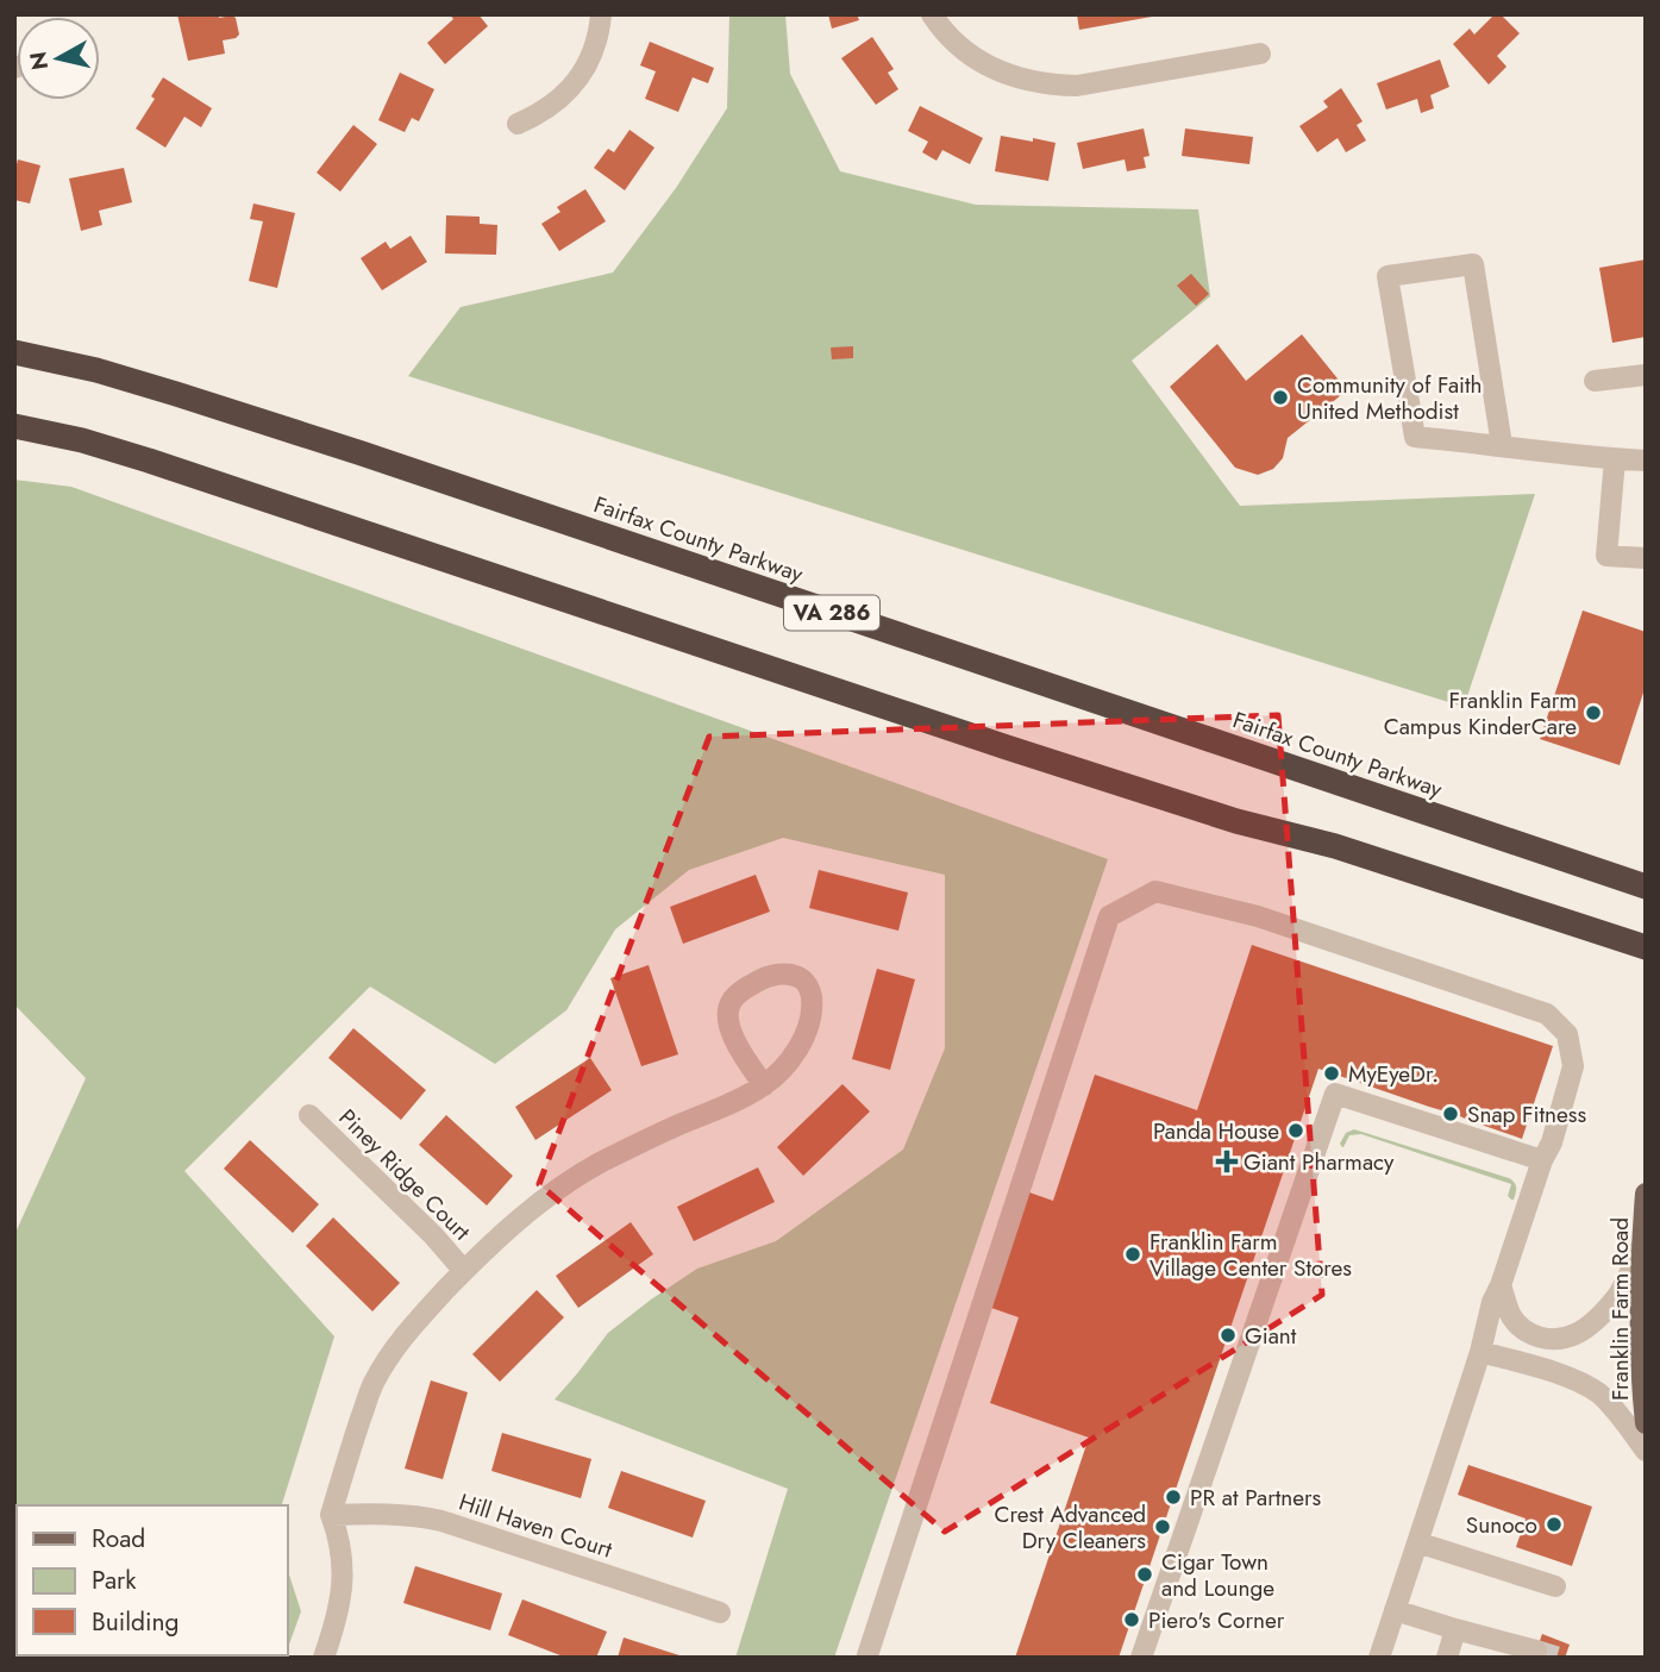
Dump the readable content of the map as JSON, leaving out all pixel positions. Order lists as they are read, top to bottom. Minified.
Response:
{"streets":{"highway":["Fairfax County Parkway","VA 286"],"main road":["Franklin Farm Road"],"street":["Piney Ridge Court","Hill Haven Court"]},"places":{"other":["Community of Faith United Methodist","Franklin Farm Campus KinderCare","MyEyeDr.","Snap Fitness","Panda House","Franklin Farm Village Center Stores","Giant","PR at Partners","Sunoco","Crest Advanced Dry Cleaners","Cigar Town and Lounge","Piero's Corner"],"health":["Giant Pharmacy"]},"legend":["Road","Park","Building"],"north":"left"}
